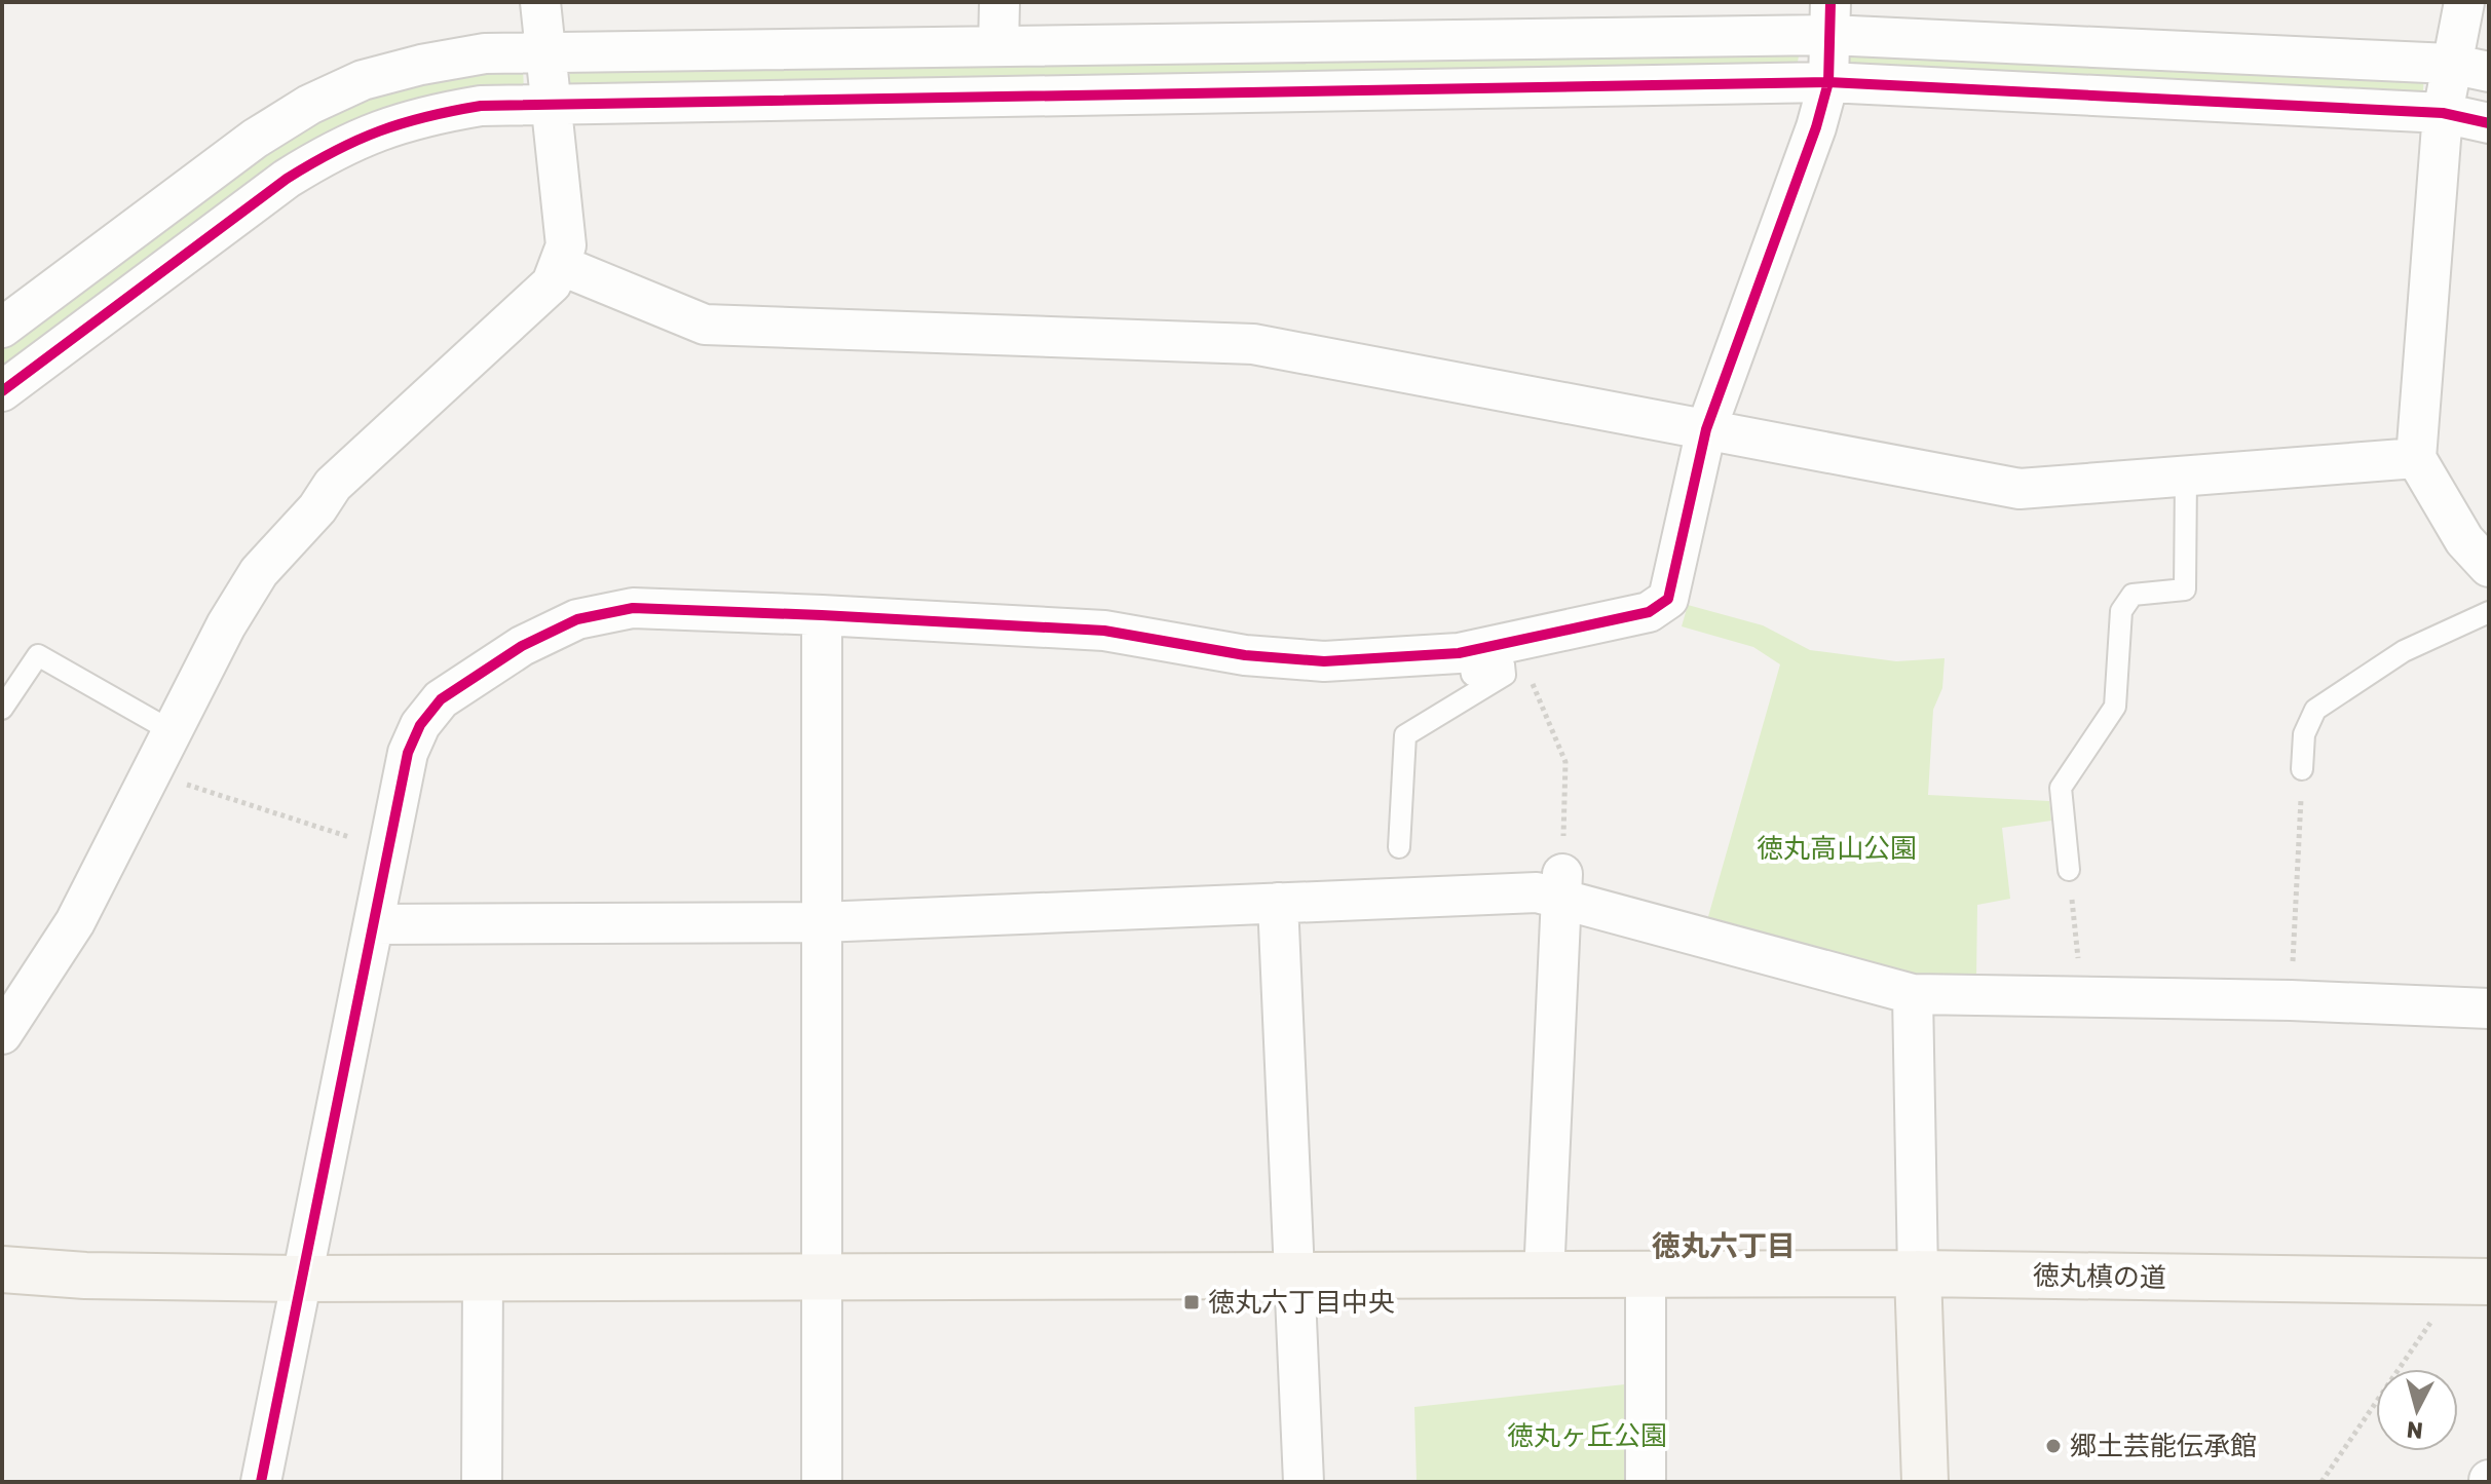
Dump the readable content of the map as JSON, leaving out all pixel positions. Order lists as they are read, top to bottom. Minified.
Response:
{"streets":{"street":["徳丸槙の道"]},"districts":["徳丸六丁目"],"parks":["徳丸高山公園","徳丸ヶ丘公園"],"places":{"transit":["徳丸六丁目中央"],"other":["郷土芸能伝承館"]},"north":"bottom"}
